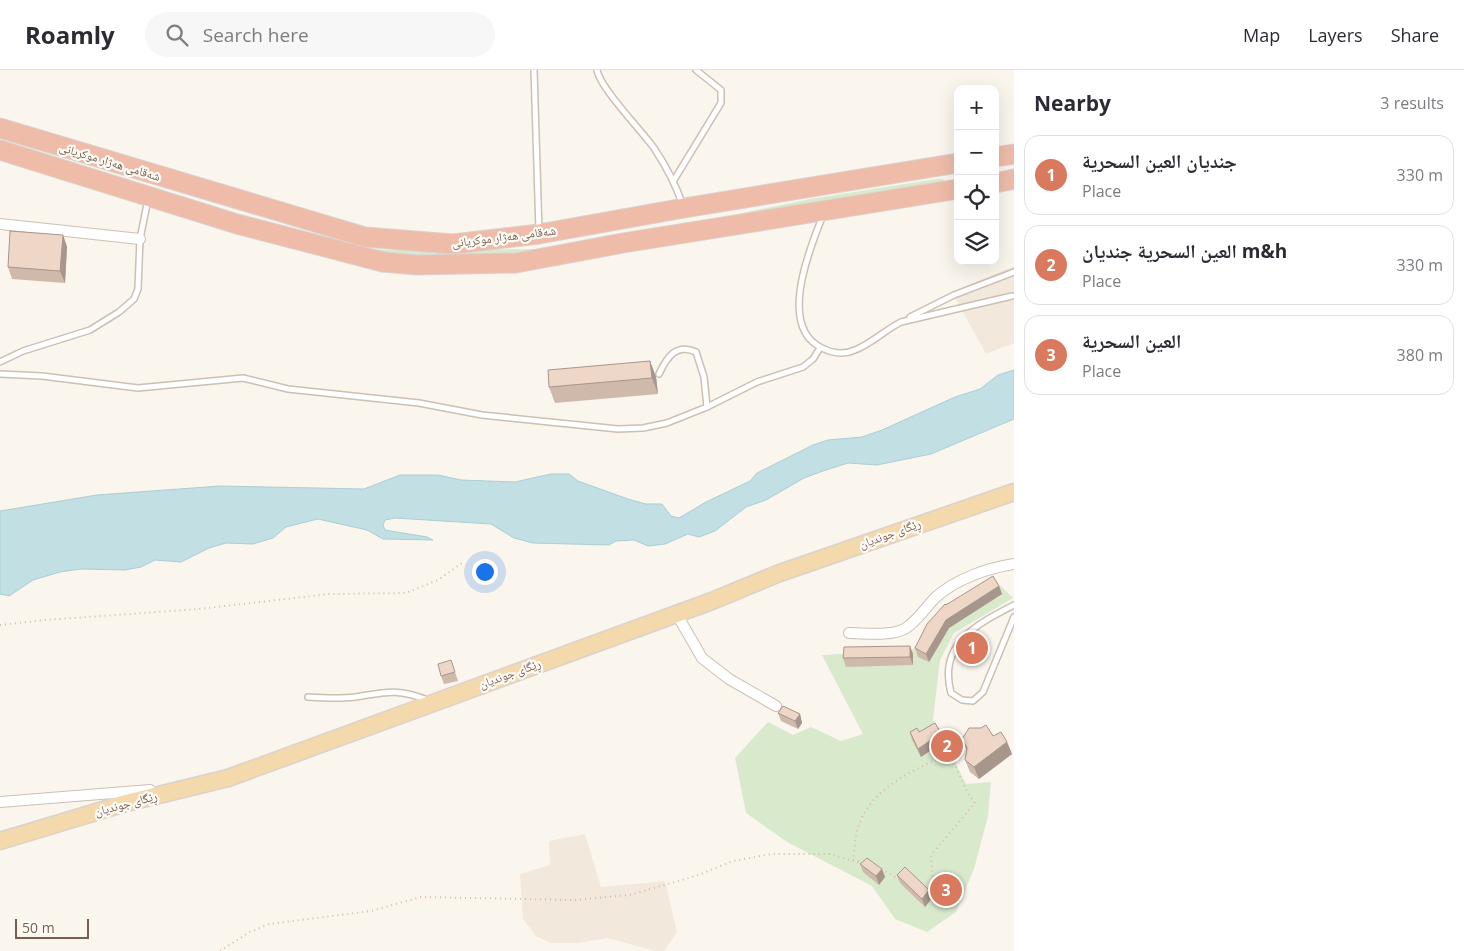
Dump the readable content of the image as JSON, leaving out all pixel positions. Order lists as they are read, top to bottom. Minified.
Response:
{"streets":{"highway":["شەقامی ھەژار موکریانی"],"main road":["ڕێگای جوندیان"]},"scale_bar":"50 m","page":{"header":"Roamly","search":"Search here","nav":["Map","Layers","Share"],"heading":["Nearby","3 results"],"map_buttons":["+","−"],"list":[{"mark":"1","name":"جنديان العين السحرية","note":"Place","value":"330 m"},{"mark":"2","name":"العين السحرية جنديان m&h","note":"Place","value":"330 m"},{"mark":"3","name":"العين السحرية","note":"Place","value":"380 m"}],"pins":["1","2","3"],"scale":"50 m"}}
